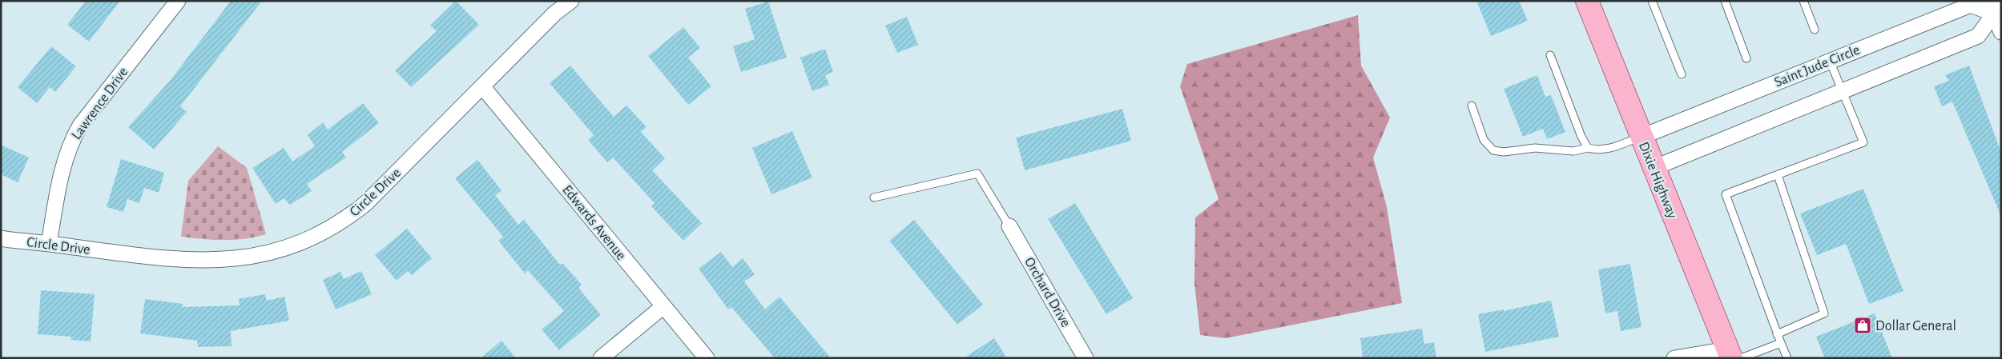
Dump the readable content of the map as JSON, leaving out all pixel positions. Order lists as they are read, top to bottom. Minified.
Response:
{"streets":{"main road":["Dixie Highway"],"street":["Saint Jude Circle","Lawrence Drive","Circle Drive","Edwards Avenue","Orchard Drive"]},"crossings":[["Saint Jude Circle","Dixie Highway"],["Lawrence Drive","Circle Drive"],["Circle Drive","Edwards Avenue"]],"places":{"shop":["Dollar General"]}}
